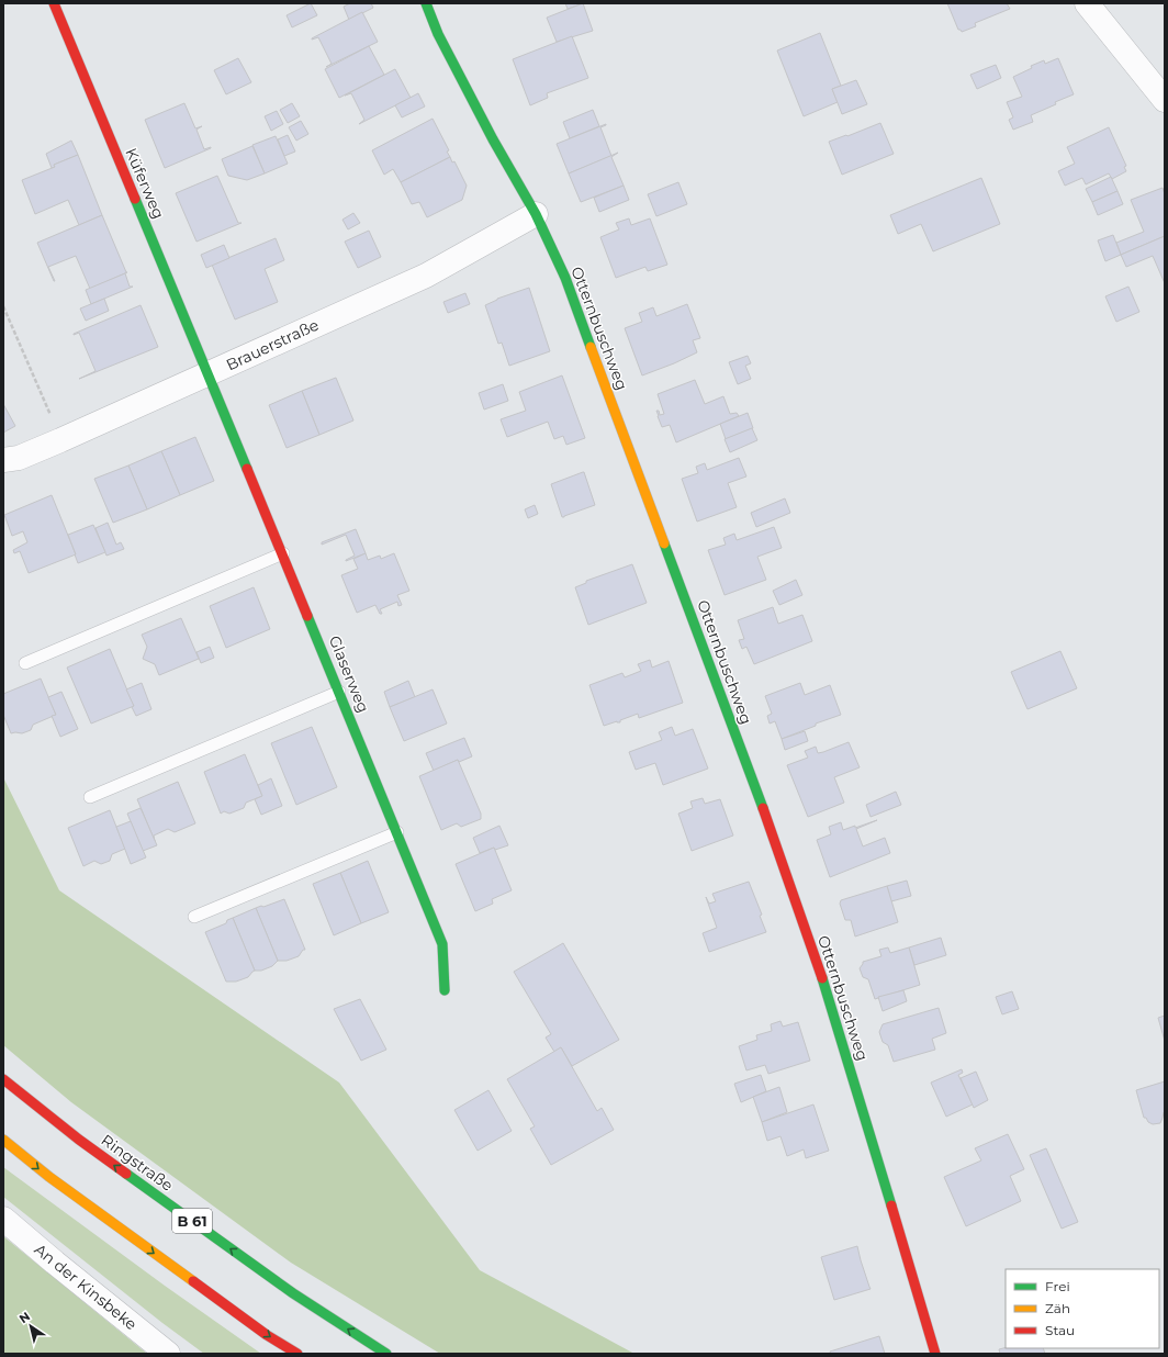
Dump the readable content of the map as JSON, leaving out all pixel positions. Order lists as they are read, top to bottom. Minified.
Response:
{"streets":{"main road":["Küferweg","Otternbuschweg","Glaserweg","Ringstraße","B 61"],"street":["Brauerstraße","An der Kinsbeke"]},"crossings":[["Küferweg","Brauerstraße"],["Küferweg","Glaserweg"],["Otternbuschweg","Brauerstraße"],["Brauerstraße","Glaserweg"]],"legend":["Frei","Zäh","Stau"],"north":"top left"}
